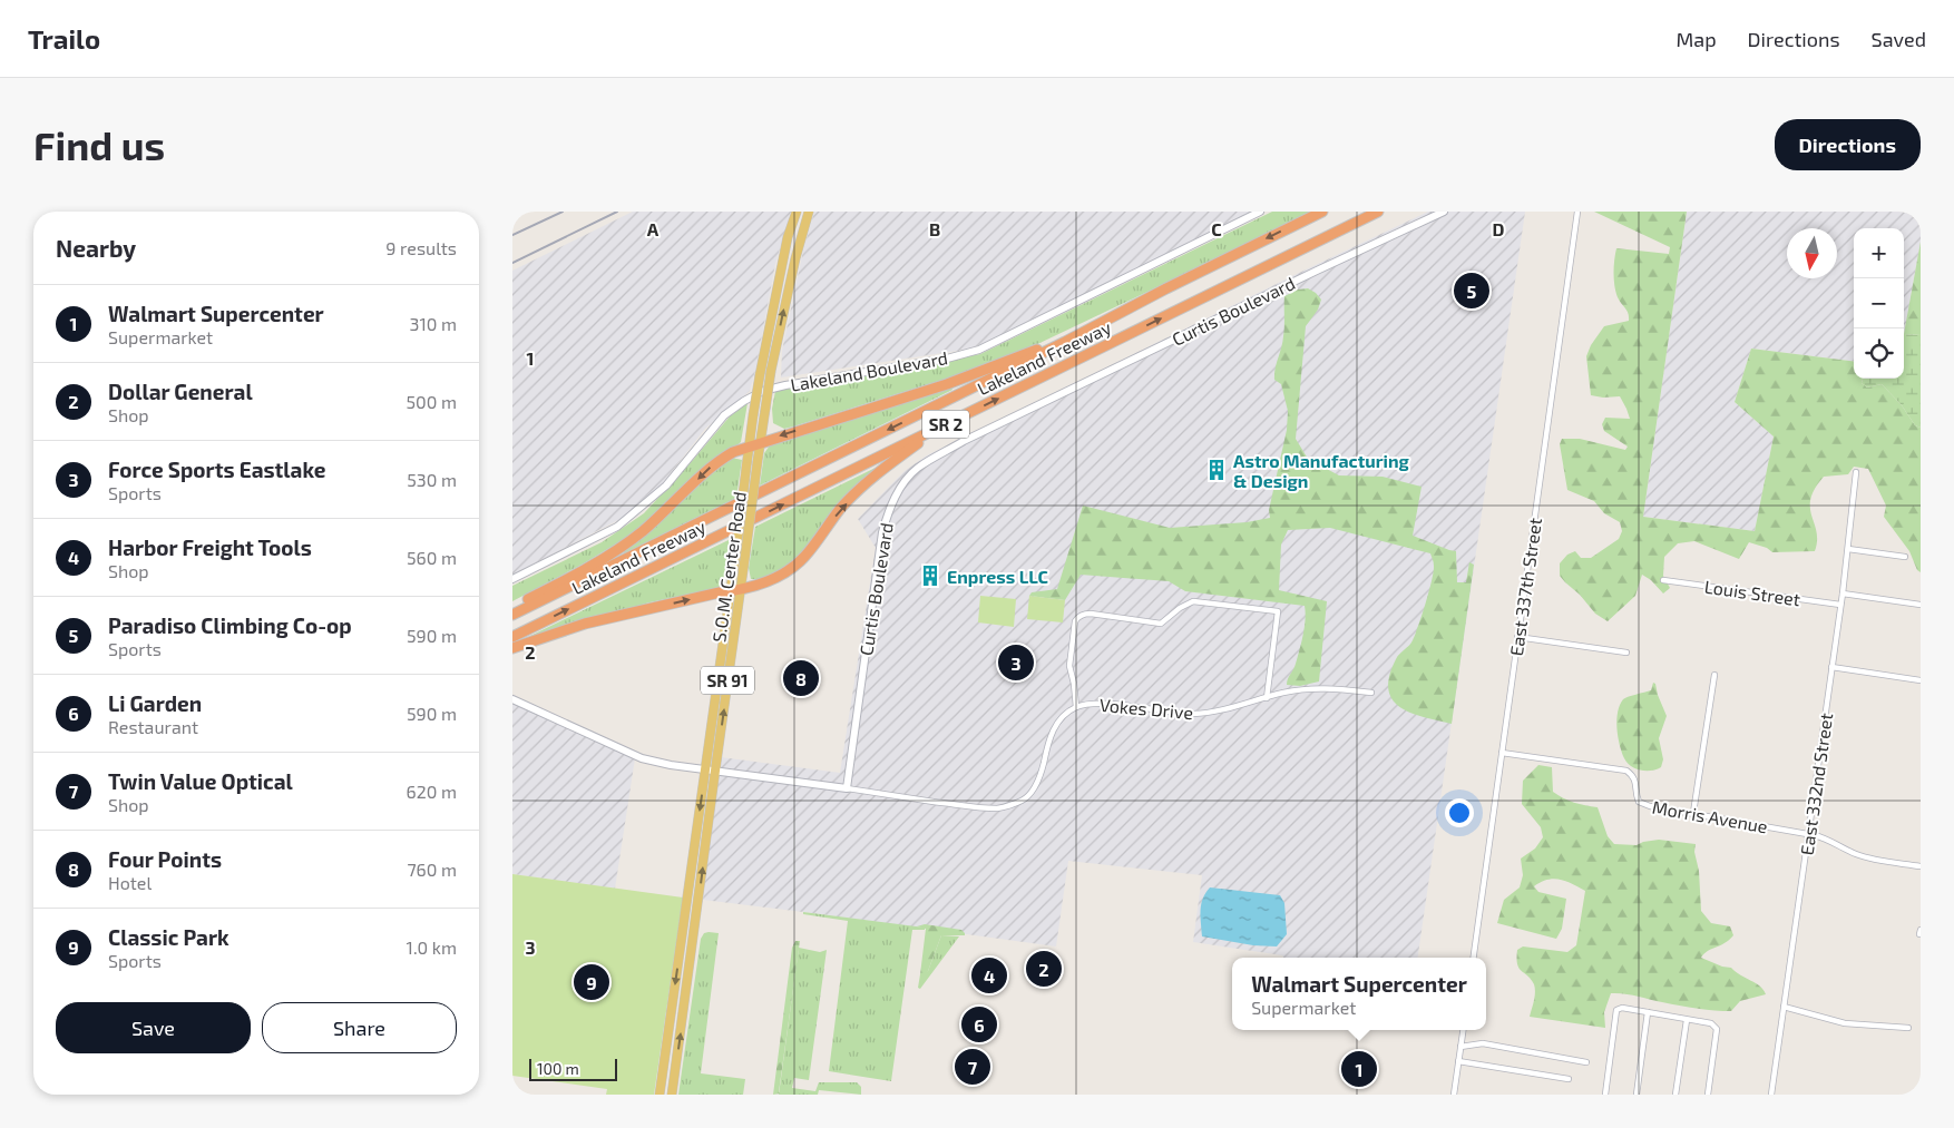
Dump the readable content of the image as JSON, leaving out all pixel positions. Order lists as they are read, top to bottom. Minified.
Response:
{"streets":{"highway":["Lakeland Freeway","SR 2"],"main road":["S.O.M. Center Road","SR 91"],"street":["Curtis Boulevard","Lakeland Boulevard","East 337th Street","Louis Street","Vokes Drive","East 332nd Street","Morris Avenue"]},"crossings":[["Curtis Boulevard","Vokes Drive"],["East 337th Street","Morris Avenue"],["Louis Street","East 332nd Street"],["East 332nd Street","Morris Avenue"]],"places":{"building":["Astro Manufacturing & Design","Enpress LLC"]},"scale_bar":"100 m","north":"bottom","page":{"header":"Trailo","nav":["Map","Directions","Saved"],"buttons":["Directions",["Save","Share"]],"title":"Find us","heading":["Nearby","9 results"],"map_buttons":["+","−"],"pins":["5","3","8","2","4","9","6","7","1"],"list":[{"mark":"1","name":"Walmart Supercenter","note":"Supermarket","value":"310 m"},{"mark":"2","name":"Dollar General","note":"Shop","value":"500 m"},{"mark":"3","name":"Force Sports Eastlake","note":"Sports","value":"530 m"},{"mark":"4","name":"Harbor Freight Tools","note":"Shop","value":"560 m"},{"mark":"5","name":"Paradiso Climbing Co-op","note":"Sports","value":"590 m"},{"mark":"6","name":"Li Garden","note":"Restaurant","value":"590 m"},{"mark":"7","name":"Twin Value Optical","note":"Shop","value":"620 m"},{"mark":"8","name":"Four Points","note":"Hotel","value":"760 m"},{"mark":"9","name":"Classic Park","note":"Sports","value":"1.0 km"}],"popup":["Walmart Supercenter","Supermarket"],"scale":"100 m"},"grid":{"columns":["A","B","C","D"],"rows":["1","2","3"]}}
